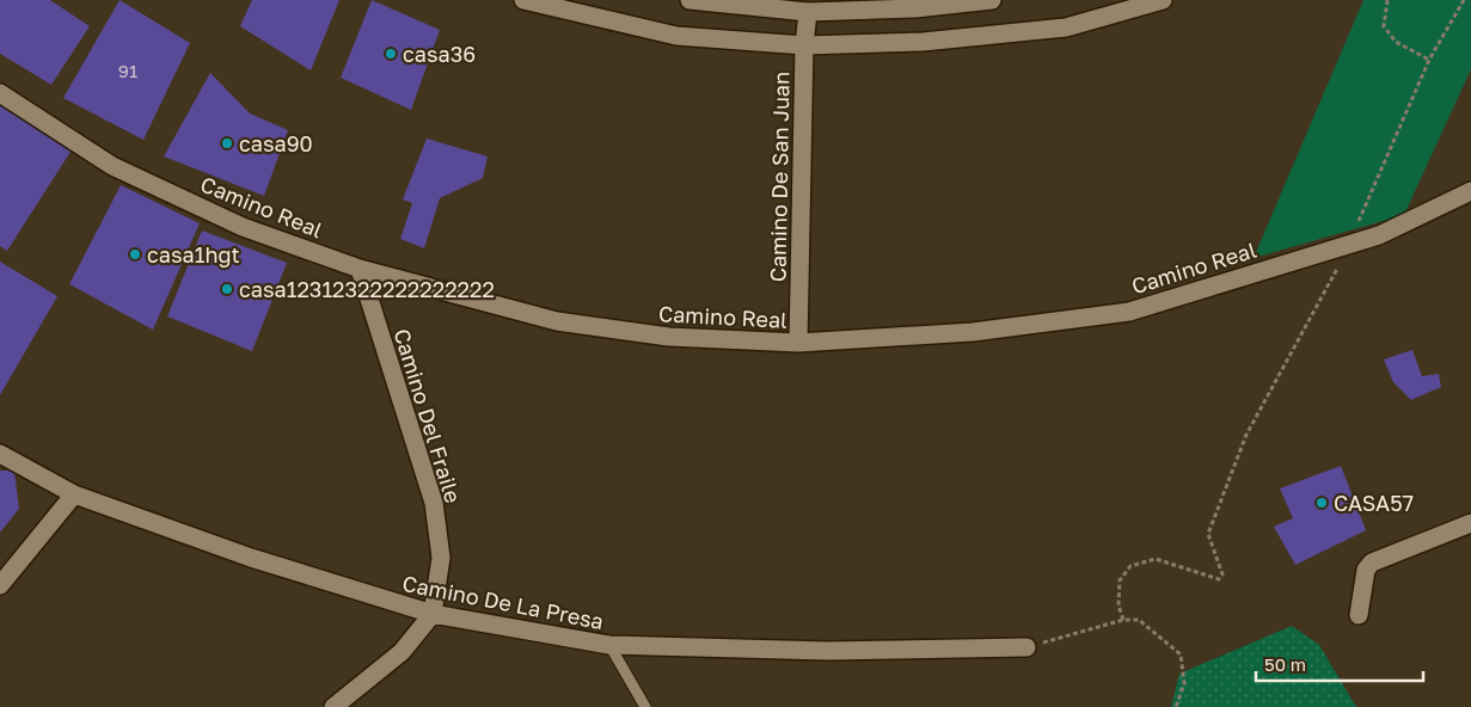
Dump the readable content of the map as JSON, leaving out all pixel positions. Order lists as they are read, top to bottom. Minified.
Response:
{"streets":{"street":["Camino De San Juan","Camino Real","Camino Del Fraile","Camino De La Presa"]},"crossings":[["Camino De San Juan","Camino Real"],["Camino Real","Camino Del Fraile"],["Camino Del Fraile","Camino De La Presa"]],"places":["casa36","casa90","casa1hgt","casa12312322222222222","CASA57"],"house_numbers":["91"],"scale_bar":"50 m"}
